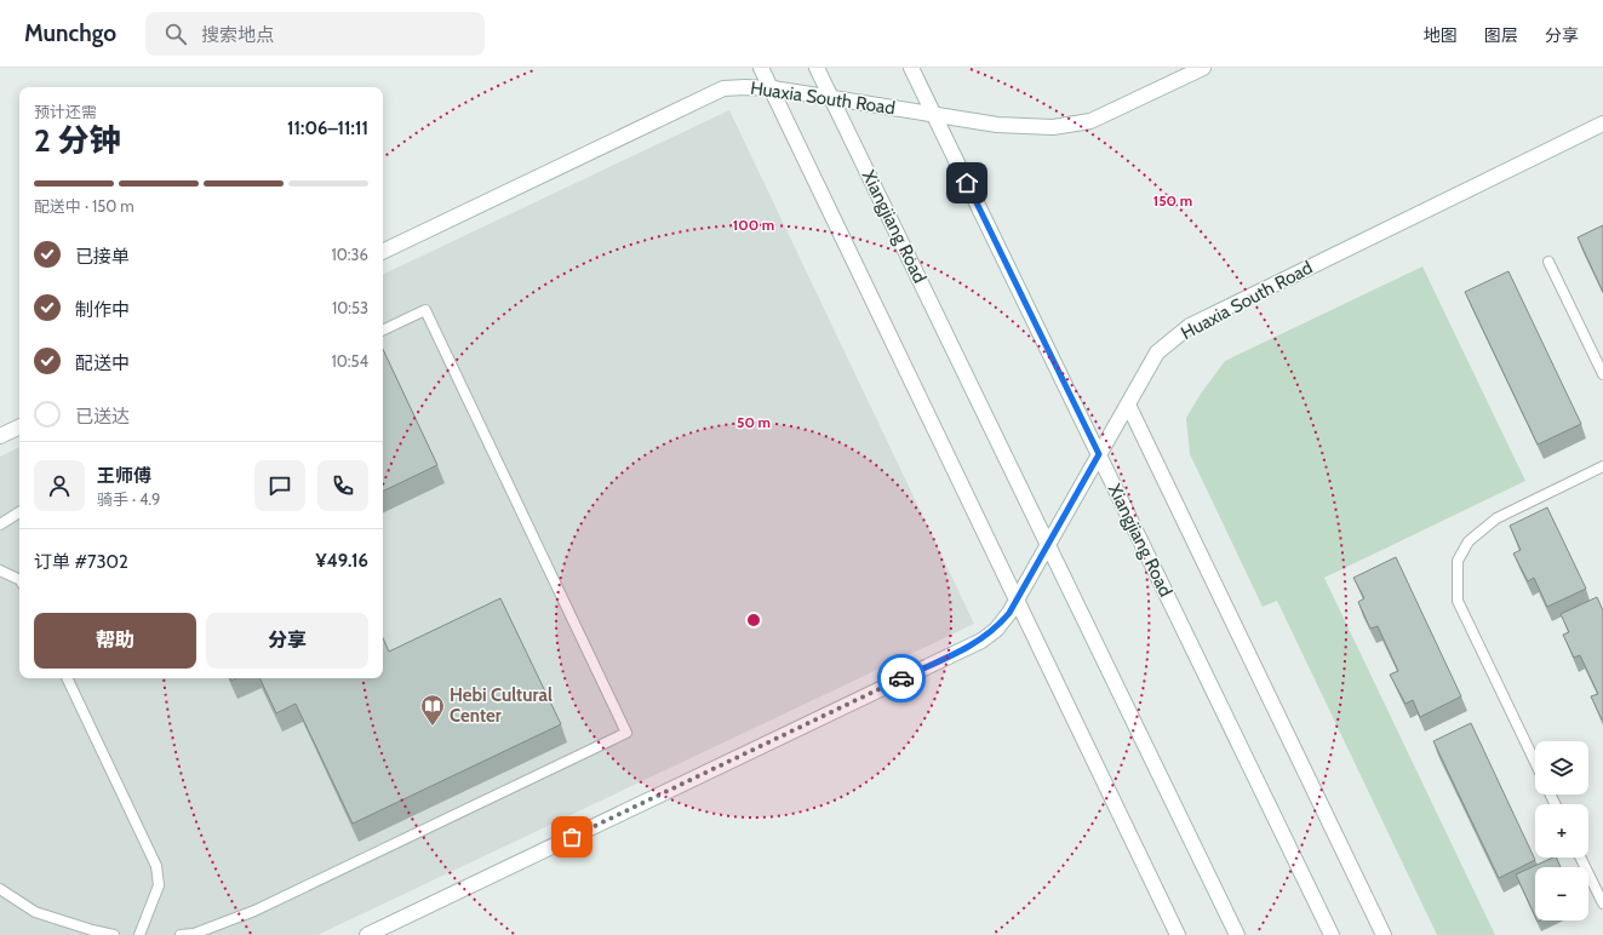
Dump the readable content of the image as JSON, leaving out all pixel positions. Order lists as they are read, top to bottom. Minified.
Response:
{"streets":{"main road":["Huaxia South Road","Xiangjiang Road"]},"crossings":[["Huaxia South Road","Xiangjiang Road"]],"places":{"library":["Hebi Cultural Center"]},"page":{"header":"Munchgo","search":"搜索地点","nav":["地图","图层","分享"],"heading":["2 分钟","预计还需","11:06–11:11"],"panel":["王师傅","骑手 · 4.9","订单 #7302","¥49.16"],"bar":"配送中 · 150 m","list":[["已接单","10:36"],["制作中","10:53"],["配送中","10:54"],"已送达"],"buttons":["帮助","分享"],"map_buttons":["+","−"]},"rings":["150 m","100 m","50 m"]}
